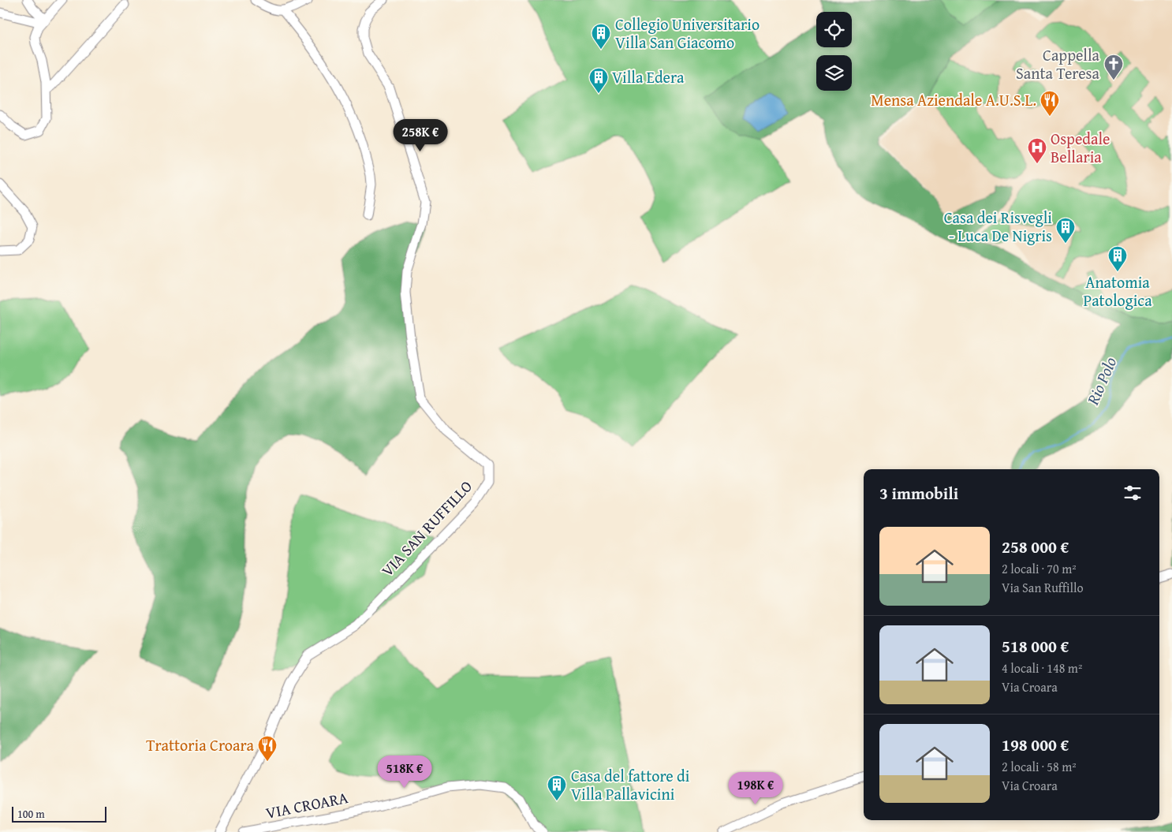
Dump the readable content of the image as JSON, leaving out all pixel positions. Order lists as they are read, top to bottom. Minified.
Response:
{"streets":{"street":["VIA SAN RUFFILLO","VIA CROARA"]},"water":["Rio Polo"],"places":{"building":["Collegio Universitario Villa San Giacomo","Villa Edera","Casa dei Risvegli - Luca De Nigris","Anatomia Patologica","Casa del fattore di Villa Pallavicini"],"church":["Cappella Santa Teresa"],"restaurant":["Mensa Aziendale A.U.S.L.","Trattoria Croara"],"hospital":["Ospedale Bellaria"]},"scale_bar":"100 m","page":{"price":["258K €","518K €","198K €"],"heading":"3 immobili","list":[{"name":"258 000 €","note":"2 locali · 70 m² · Via San Ruffillo"},{"name":"518 000 €","note":"4 locali · 148 m² · Via Croara"},{"name":"198 000 €","note":"2 locali · 58 m² · Via Croara"}],"scale":"100 m"}}
